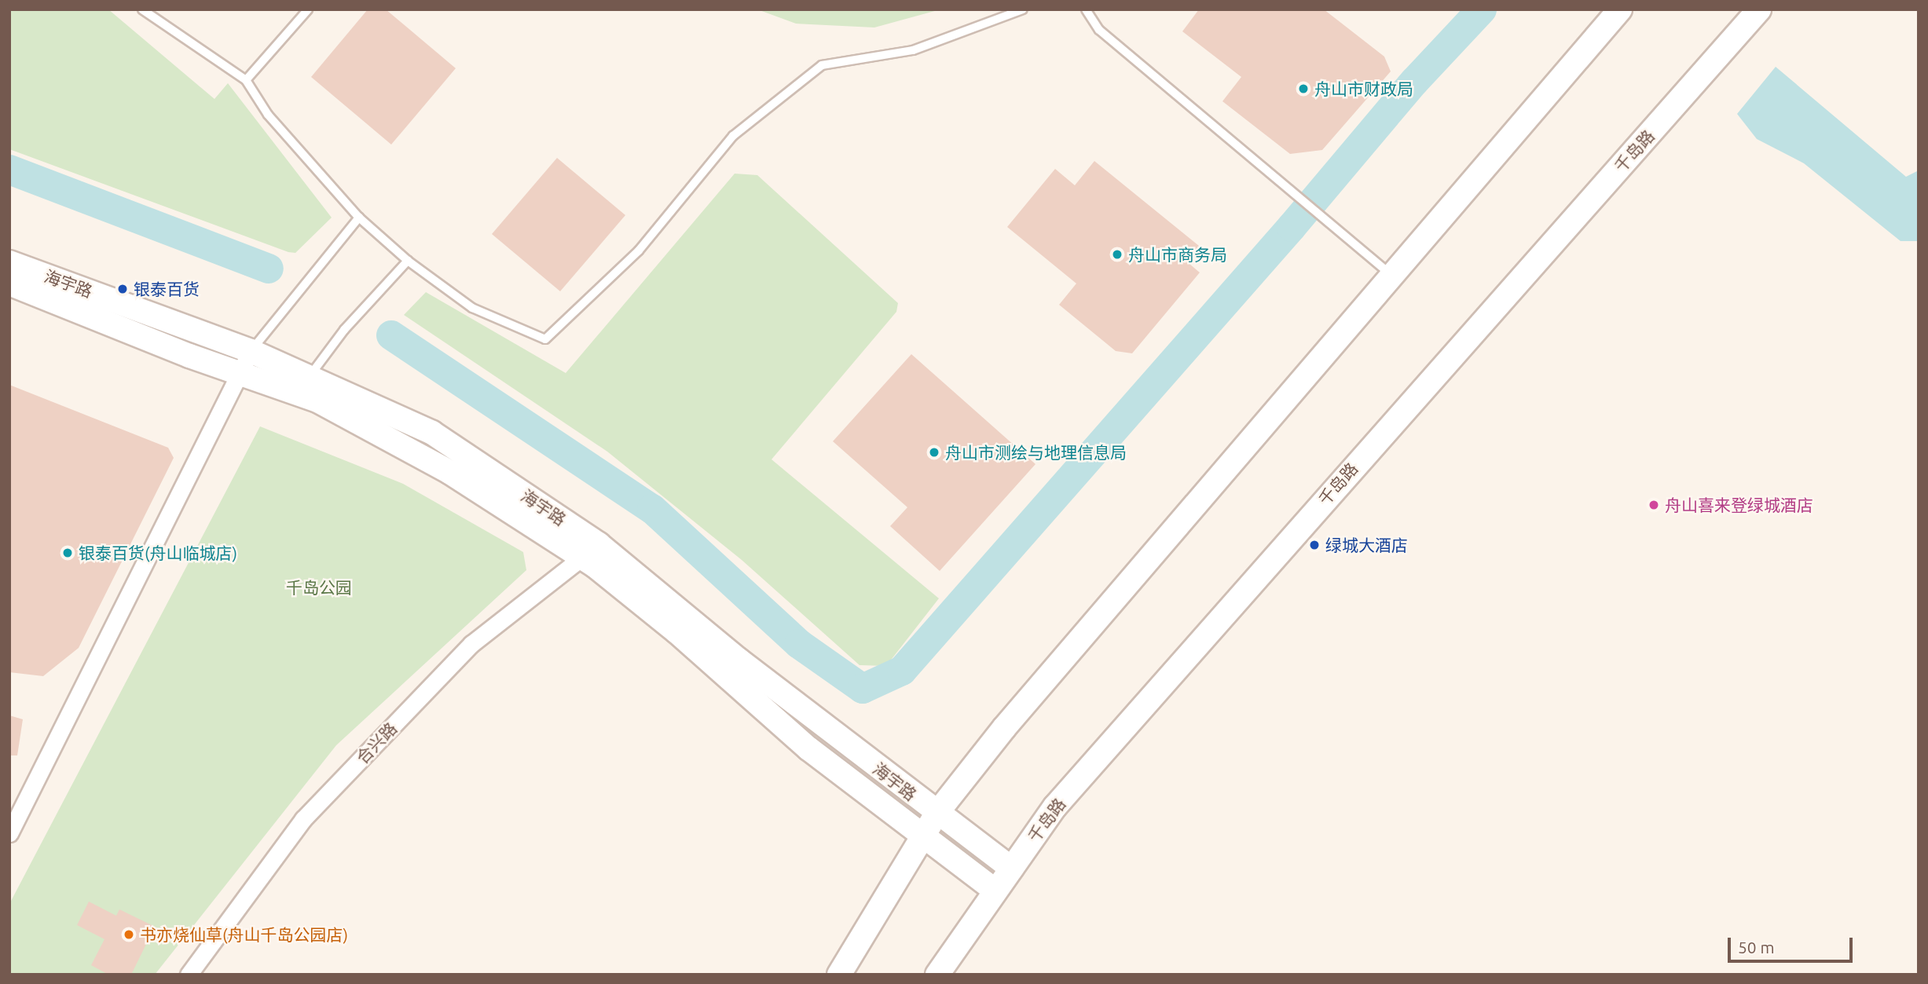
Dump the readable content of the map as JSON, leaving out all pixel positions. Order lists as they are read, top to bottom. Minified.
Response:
{"streets":{"street":["千岛路","海宇路","合兴路"]},"crossings":[["千岛路","海宇路"],["海宇路","合兴路"]],"parks":["千岛公园"],"places":["舟山市财政局","舟山市商务局","银泰百货","舟山市测绘与地理信息局","舟山喜来登绿城酒店","绿城大酒店","银泰百货(舟山临城店)","书亦烧仙草(舟山千岛公园店)"],"scale_bar":"50 m"}
